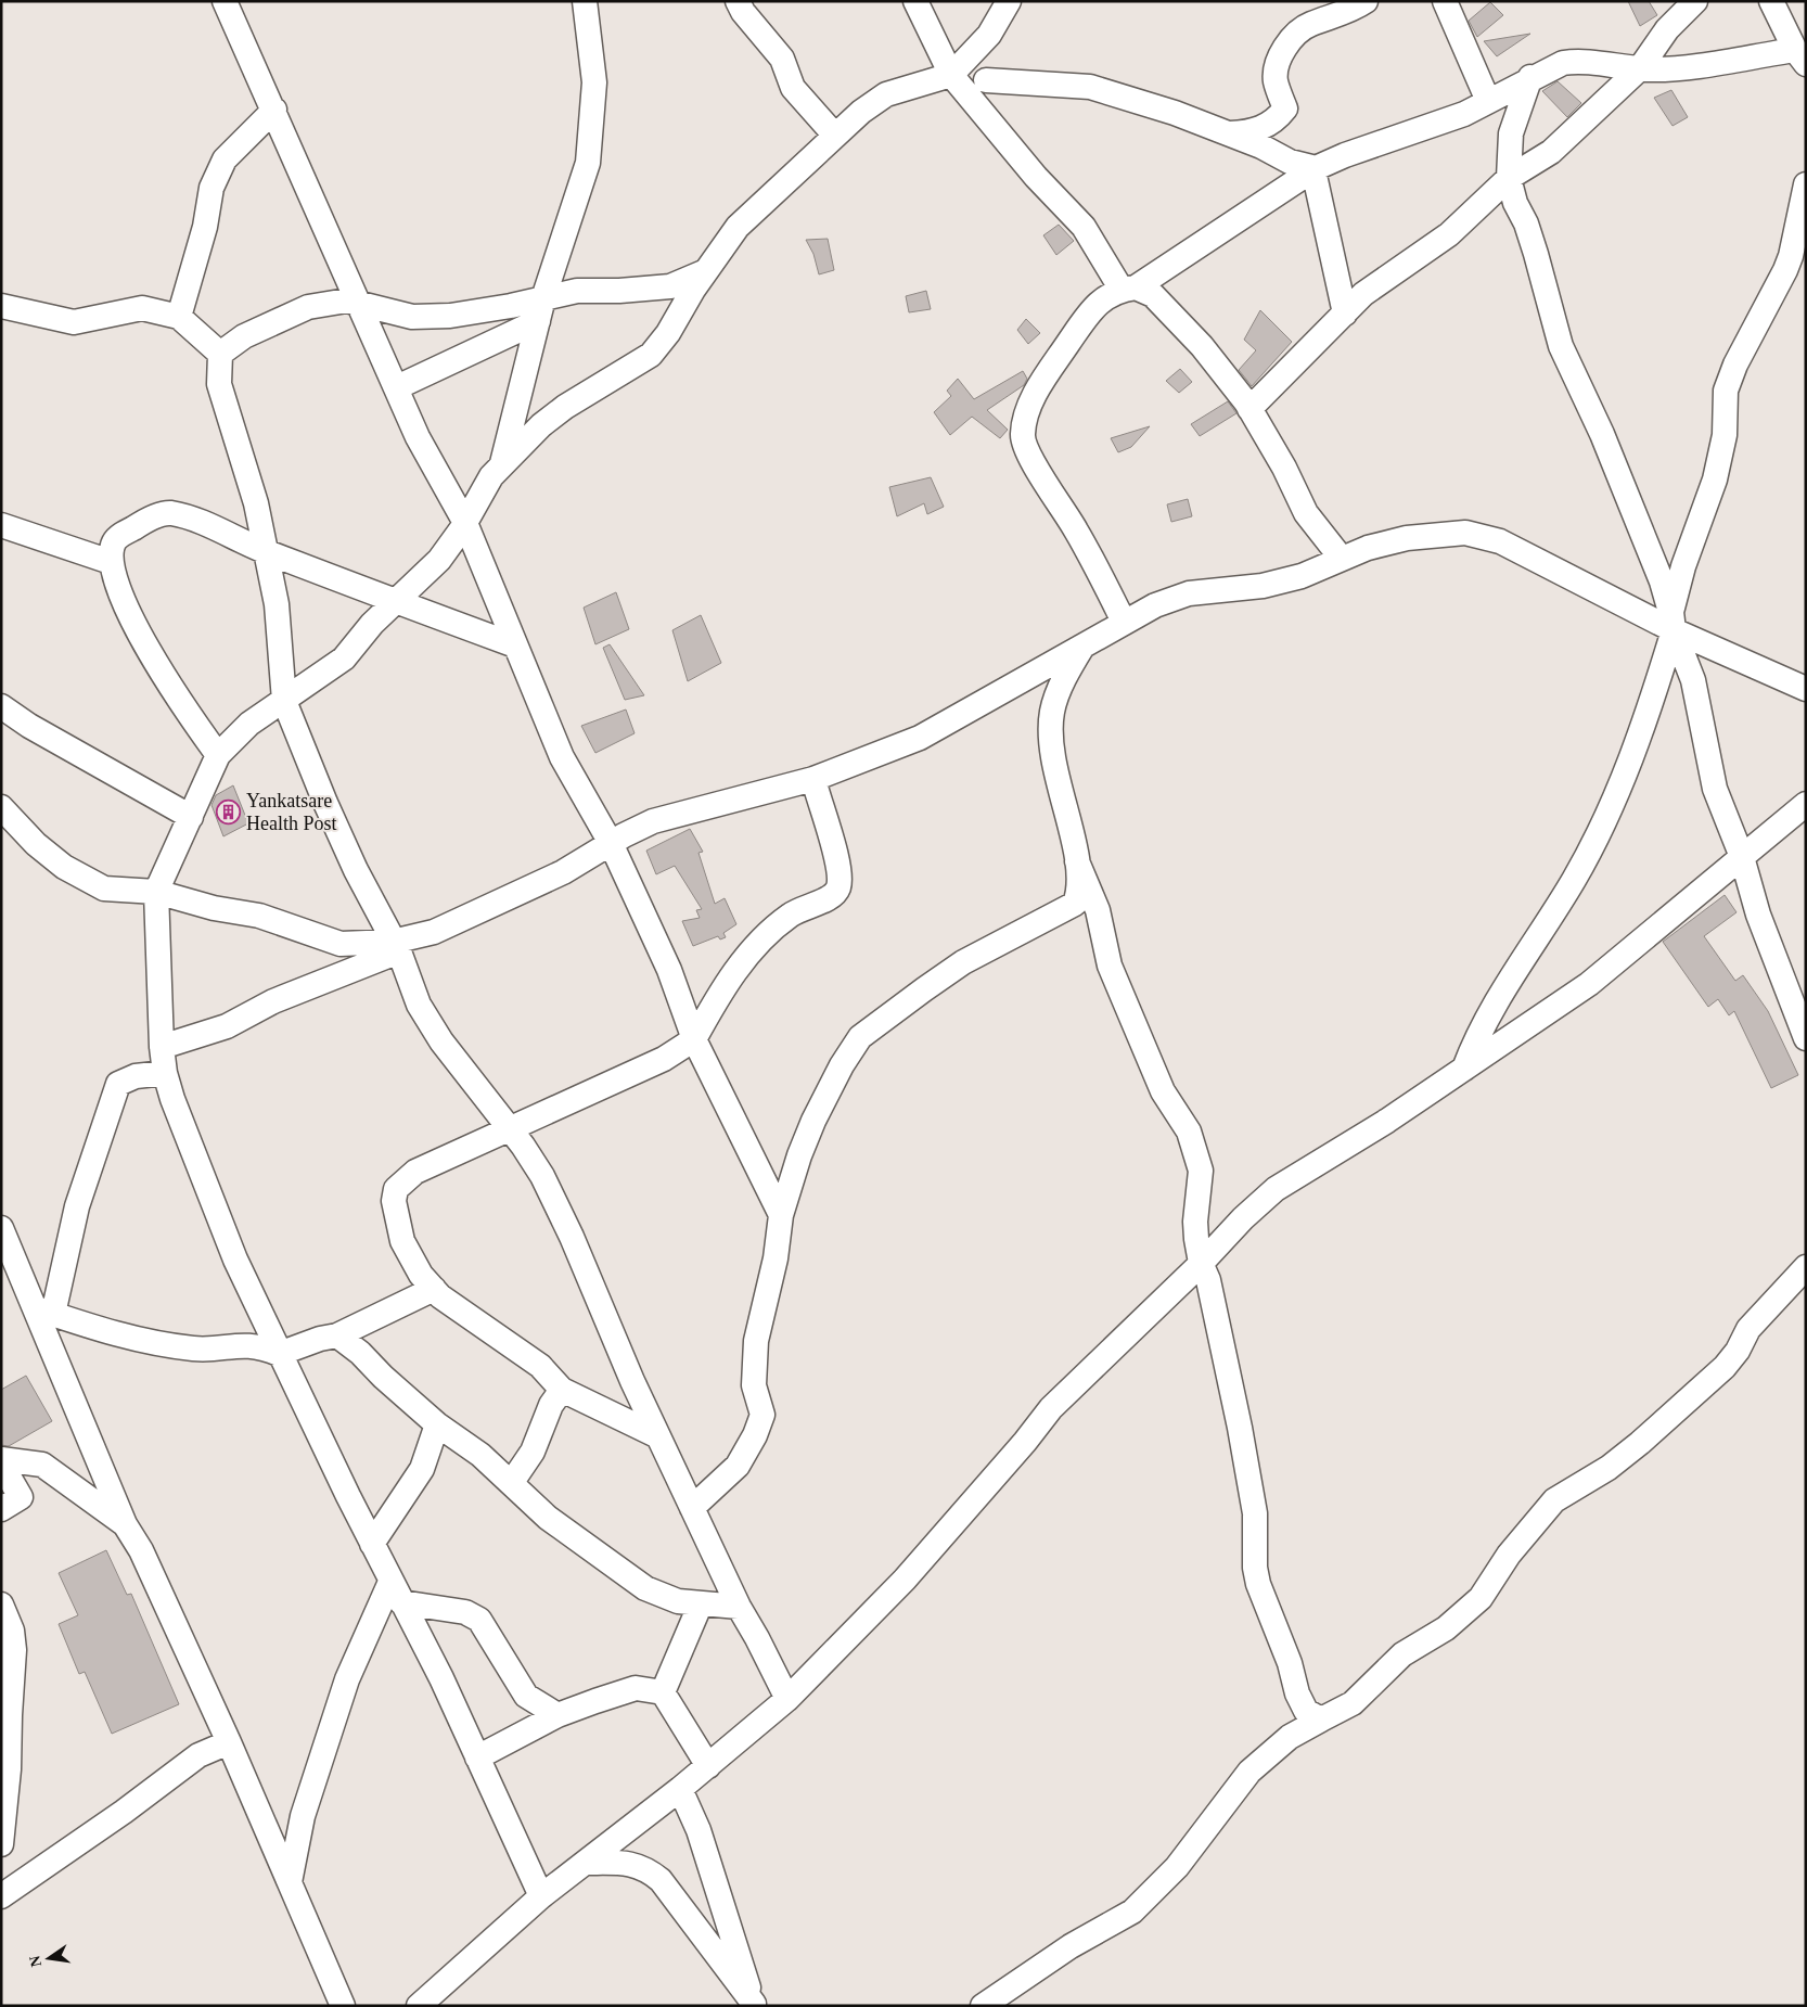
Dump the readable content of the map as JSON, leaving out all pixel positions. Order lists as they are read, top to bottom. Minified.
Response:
{"places":{"building":["Yankatsare Health Post"]},"north":"left"}
